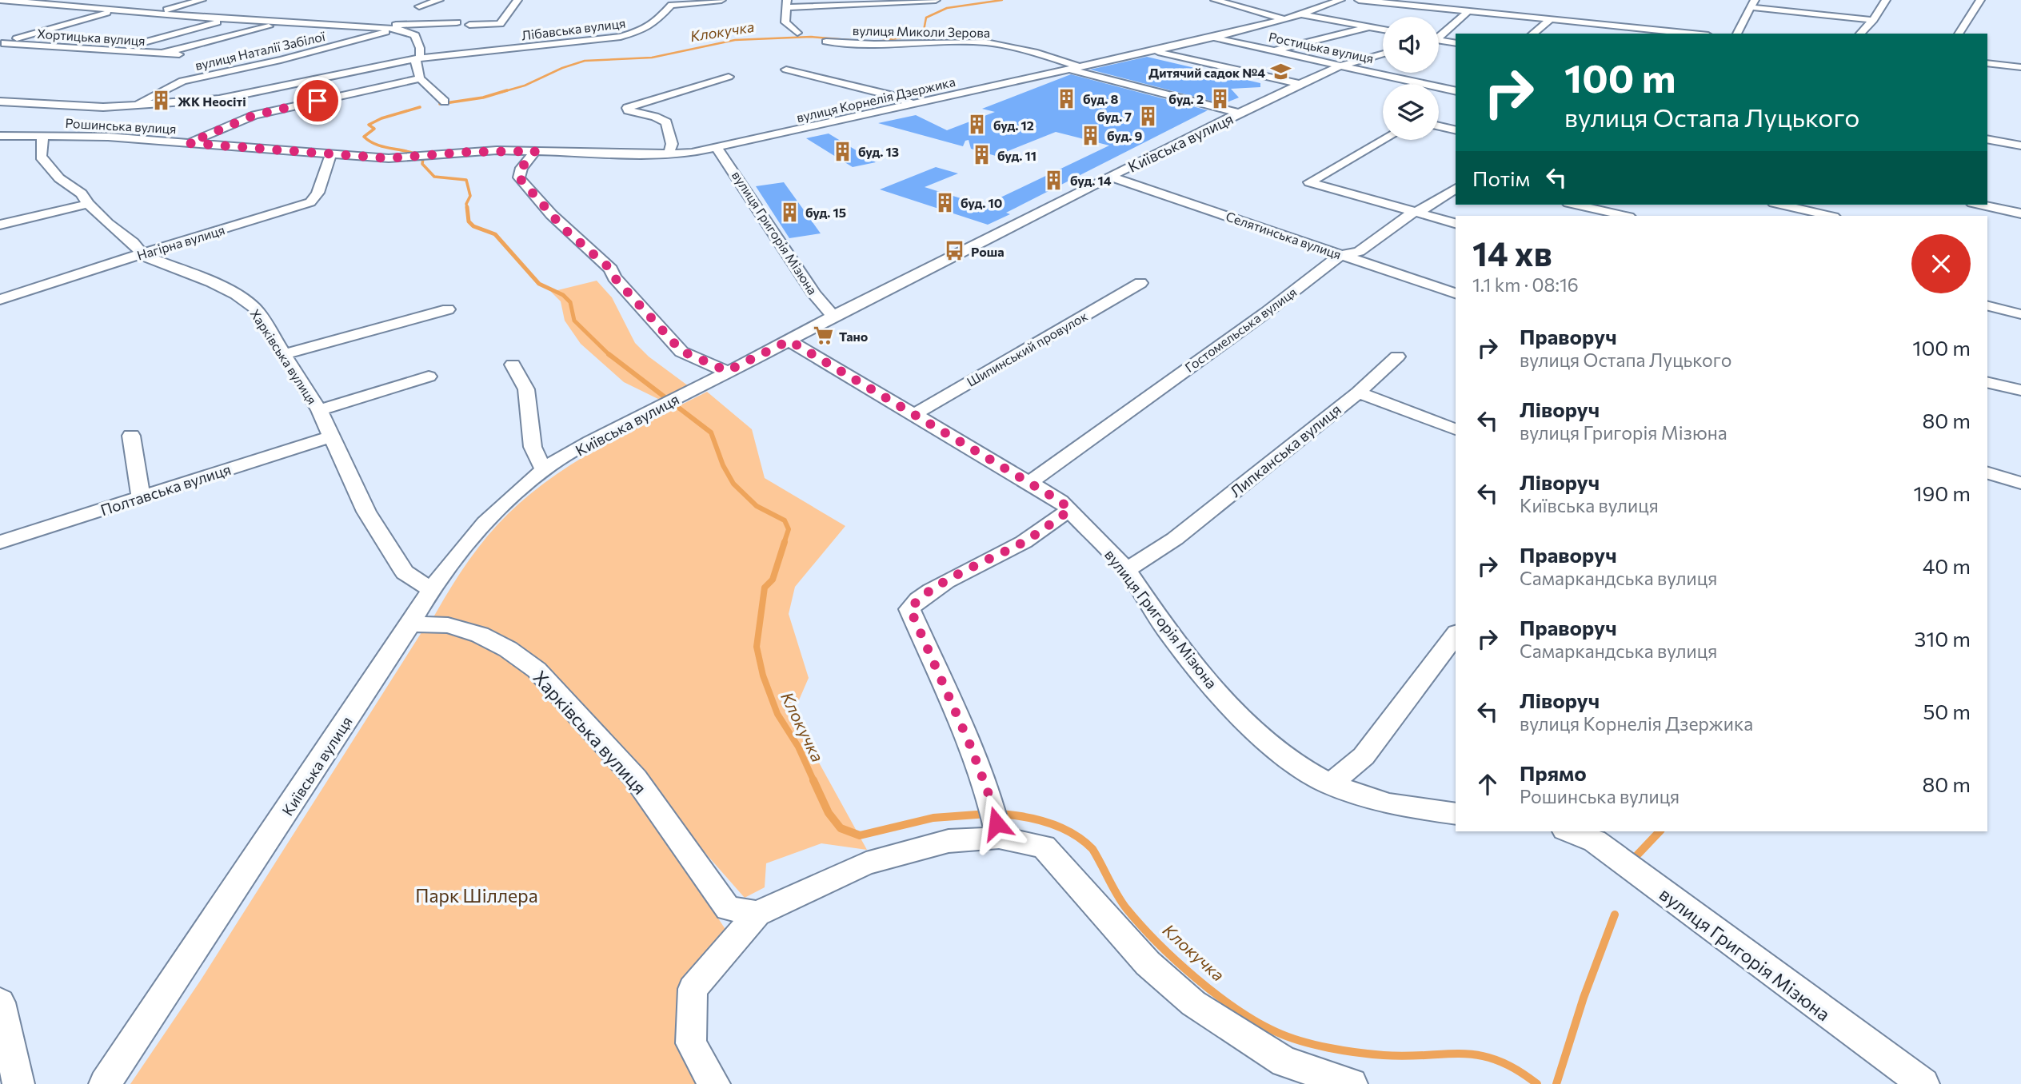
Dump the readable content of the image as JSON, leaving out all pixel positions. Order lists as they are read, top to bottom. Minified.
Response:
{"streets":{"street":["Лібавська вулиця","вулиця Миколи Зерова","Хортицька вулиця","Ростицька вулиця","вулиця Наталії Забілої","вулиця Корнелія Дзержика","Рошинська вулиця","Київська вулиця","вулиця Григорія Мізюна","Селятинська вулиця","Нагірна вулиця","Гостомельська вулиця","Шипинський провулок","Харківська вулиця","Липканська вулиця","Полтавська вулиця"]},"crossings":[["Лібавська вулиця","вулиця Наталії Забілої"],["вулиця Миколи Зерова","вулиця Корнелія Дзержика"],["вулиця Миколи Зерова","Київська вулиця"],["Ростицька вулиця","вулиця Корнелія Дзержика"],["Ростицька вулиця","Київська вулиця"],["вулиця Корнелія Дзержика","Рошинська вулиця"],["вулиця Корнелія Дзержика","вулиця Григорія Мізюна"],["Рошинська вулиця","Нагірна вулиця"],["Рошинська вулиця","Харківська вулиця"],["Київська вулиця","вулиця Григорія Мізюна"],["Київська вулиця","Селятинська вулиця"],["Київська вулиця","Харківська вулиця"],["вулиця Григорія Мізюна","Гостомельська вулиця"],["вулиця Григорія Мізюна","Шипинський провулок"],["вулиця Григорія Мізюна","Липканська вулиця"],["Селятинська вулиця","Гостомельська вулиця"],["Нагірна вулиця","Харківська вулиця"],["Харківська вулиця","Полтавська вулиця"]],"water":["Клокучка"],"parks":["Парк Шіллера"],"places":{"school or university":["Дитячий садок №4"],"building":["буд. 8","буд. 2","ЖК Неосіті","буд. 7","буд. 12","буд. 9","буд. 13","буд. 11","буд. 14","буд. 10","буд. 15"],"bus stop":["Роша"],"supermarket":["Тано"]},"page":{"turn":["100 m","вулиця Остапа Луцького"],"then":"Потім","heading":["14 хв","1.1 km · 08:16"],"list":[{"name":"Праворуч","note":"вулиця Остапа Луцького","value":"100 m"},{"name":"Ліворуч","note":"вулиця Григорія Мізюна","value":"80 m"},{"name":"Ліворуч","note":"Київська вулиця","value":"190 m"},{"name":"Праворуч","note":"Самаркандська вулиця","value":"40 m"},{"name":"Праворуч","note":"Самаркандська вулиця","value":"310 m"},{"name":"Ліворуч","note":"вулиця Корнелія Дзержика","value":"50 m"},{"name":"Прямо","note":"Рошинська вулиця","value":"80 m"}]}}
